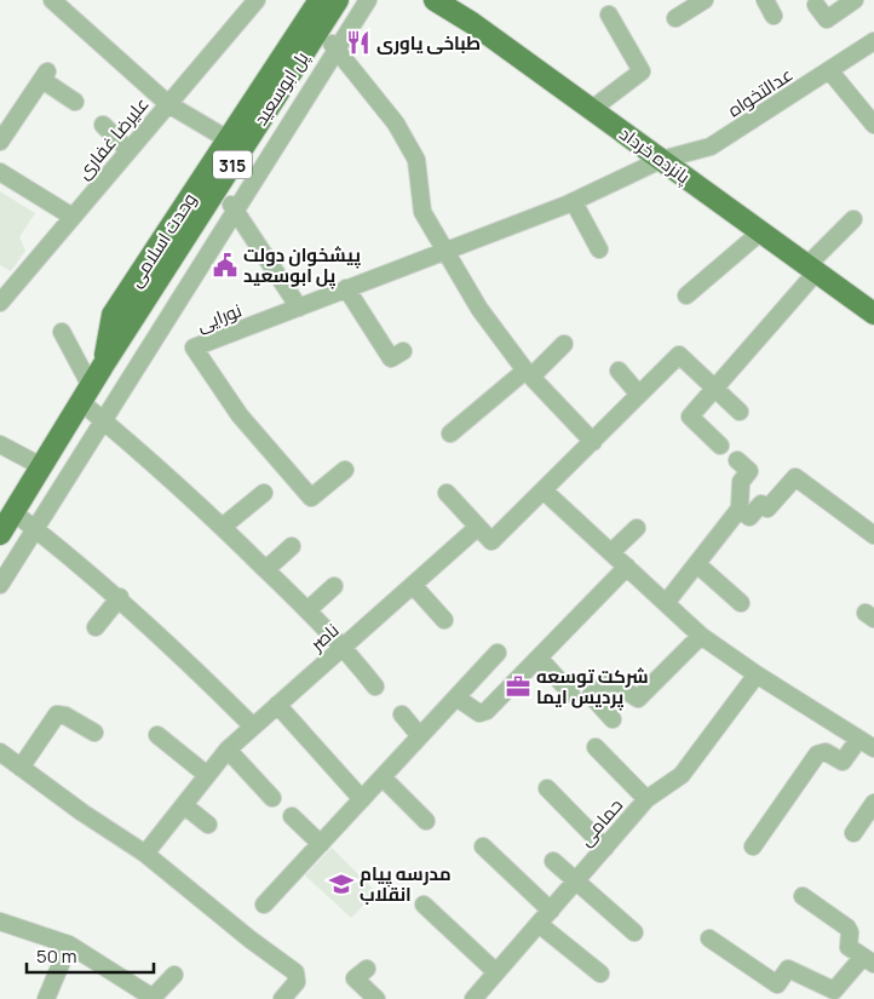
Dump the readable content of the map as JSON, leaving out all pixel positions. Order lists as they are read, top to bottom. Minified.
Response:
{"streets":{"main road":["پل ابوسعید","پانزده خرداد","315","وحدت اسلامی"],"street":["عدالتخواه","علیرضا غفاری","نورایی","ناصر","حمامی"]},"crossings":[["پل ابوسعید","وحدت اسلامی"],["عدالتخواه","پانزده خرداد"],["عدالتخواه","نورایی"]],"places":{"restaurant":["طباخی یاوری"],"public building":["پیشخوان دولت پل ابوسعید"],"office":["شرکت توسعه پردیس ایما"],"school or university":["مدرسه پیام انقلاب"]},"scale_bar":"50 m"}
